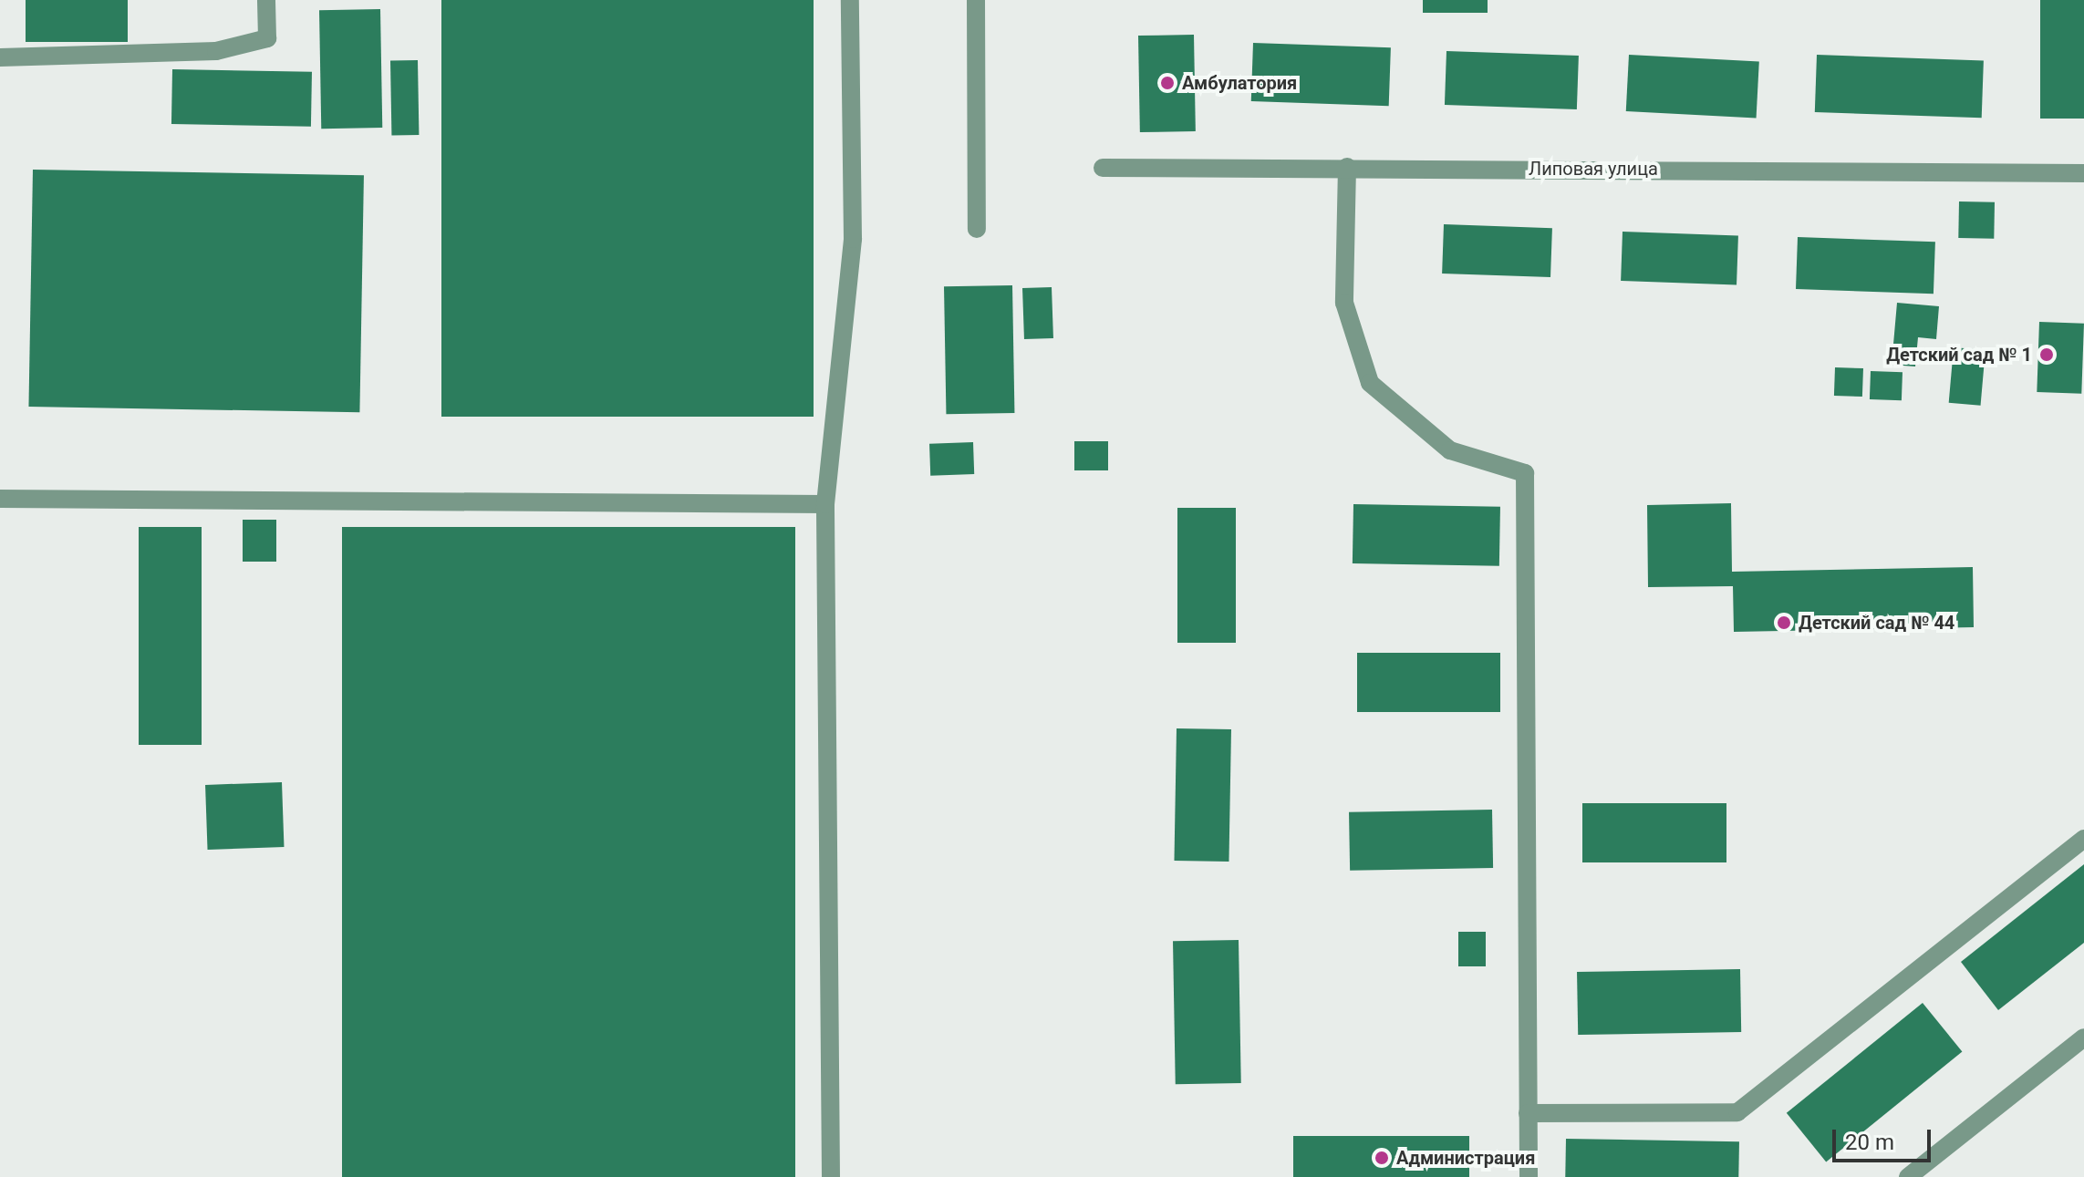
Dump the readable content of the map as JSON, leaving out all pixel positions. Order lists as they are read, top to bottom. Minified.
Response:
{"streets":{"street":["Липовая улица"]},"places":["Амбулатория","Детский сад № 1","Детский сад № 44","Администрация"],"scale_bar":"20 m"}
